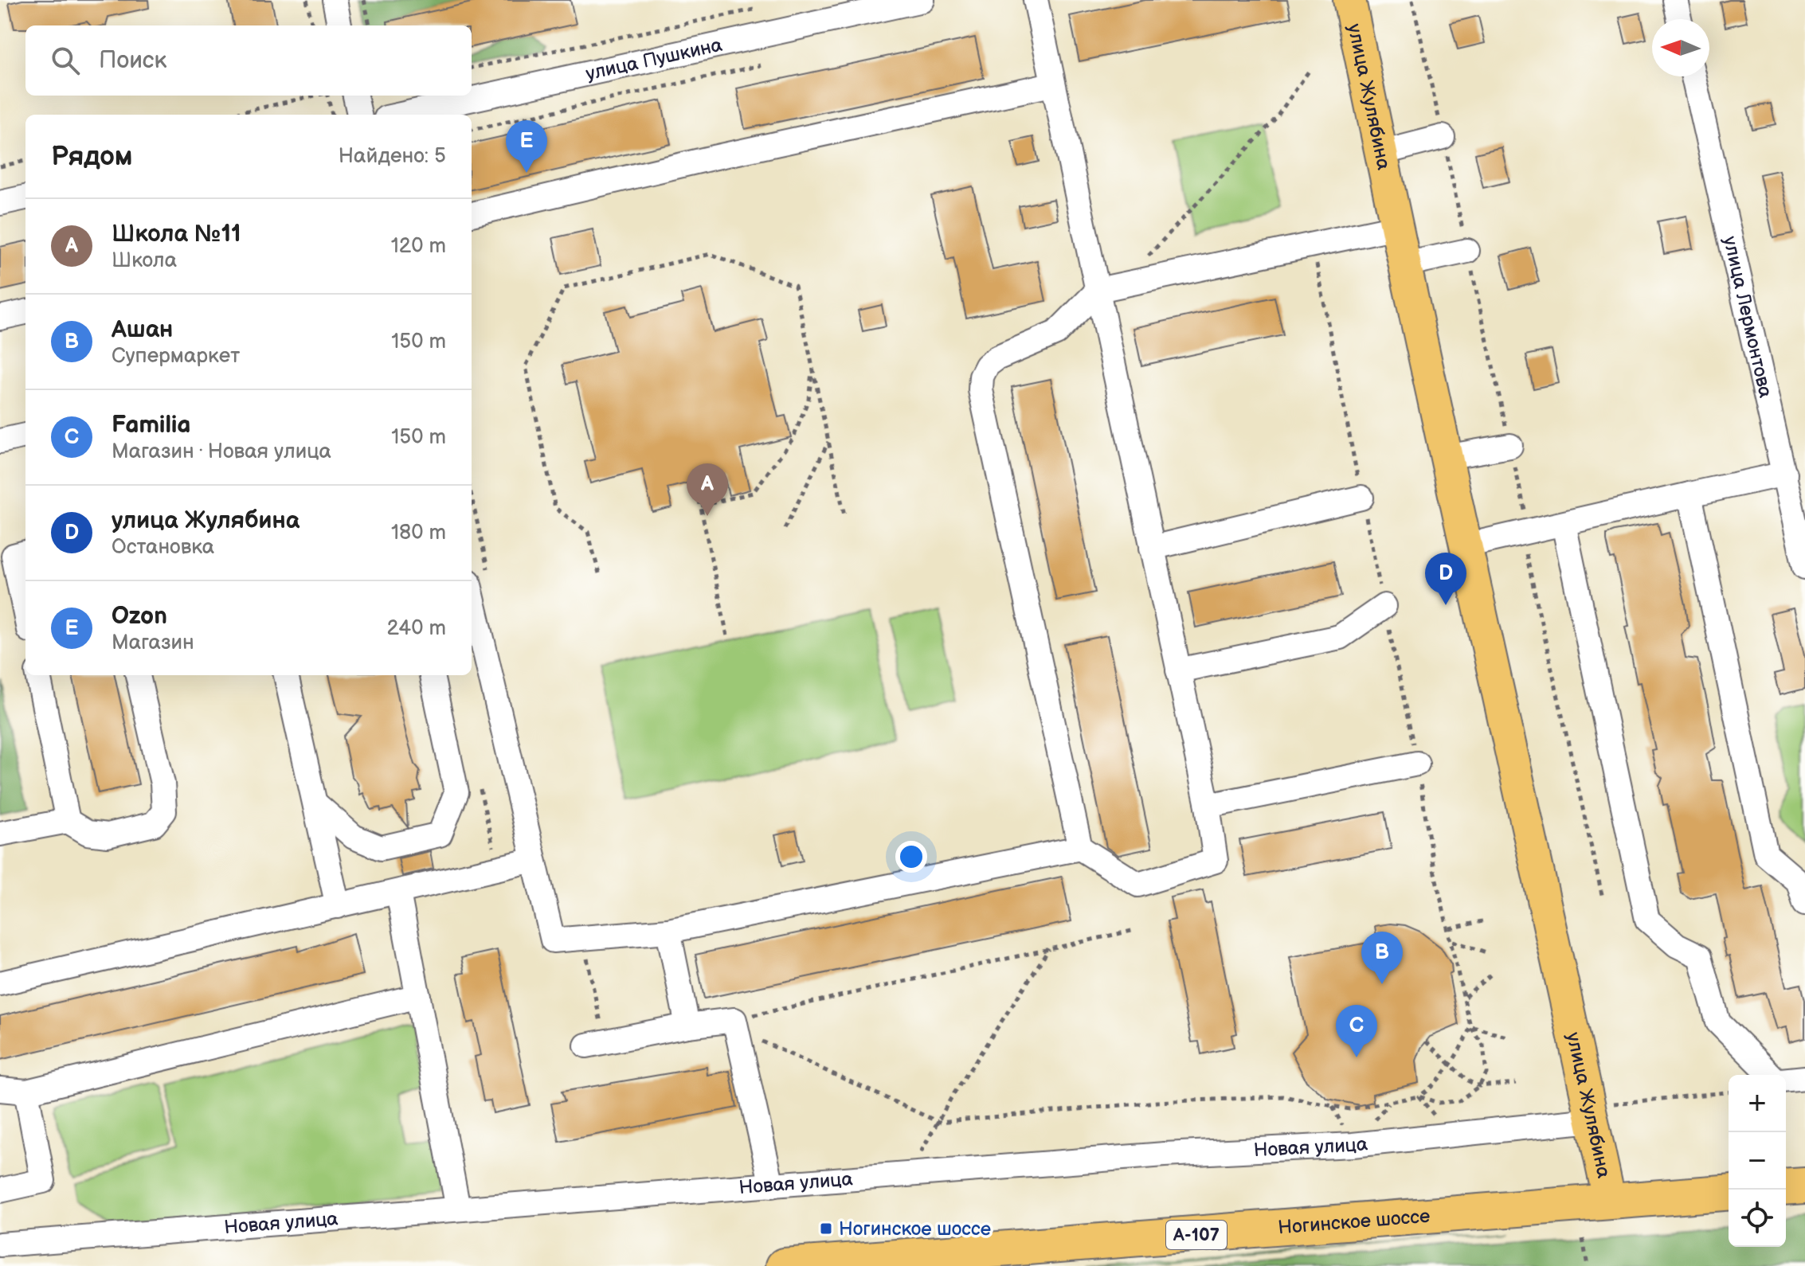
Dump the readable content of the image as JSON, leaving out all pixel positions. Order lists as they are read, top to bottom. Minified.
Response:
{"streets":{"highway":["Ногинское шоссе","А-107"],"main road":["улица Жулябина"],"street":["улица Пушкина","улица Лермонтова","Новая улица"]},"crossings":[["улица Жулябина","Новая улица"],["улица Жулябина","Ногинское шоссе"]],"places":{"transit":["Ногинское шоссе"]},"north":"left","page":{"search":"Поиск","heading":["Рядом","Найдено: 5"],"pins":["E","A","D","B","C"],"list":[{"mark":"A","name":"Школа №11","note":"Школа","value":"120 m"},{"mark":"B","name":"Ашан","note":"Супермаркет","value":"150 m"},{"mark":"C","name":"Familia","note":"Магазин · Новая улица","value":"150 m"},{"mark":"D","name":"улица Жулябина","note":"Остановка","value":"180 m"},{"mark":"E","name":"Ozon","note":"Магазин","value":"240 m"}],"map_buttons":["+","−"]}}
